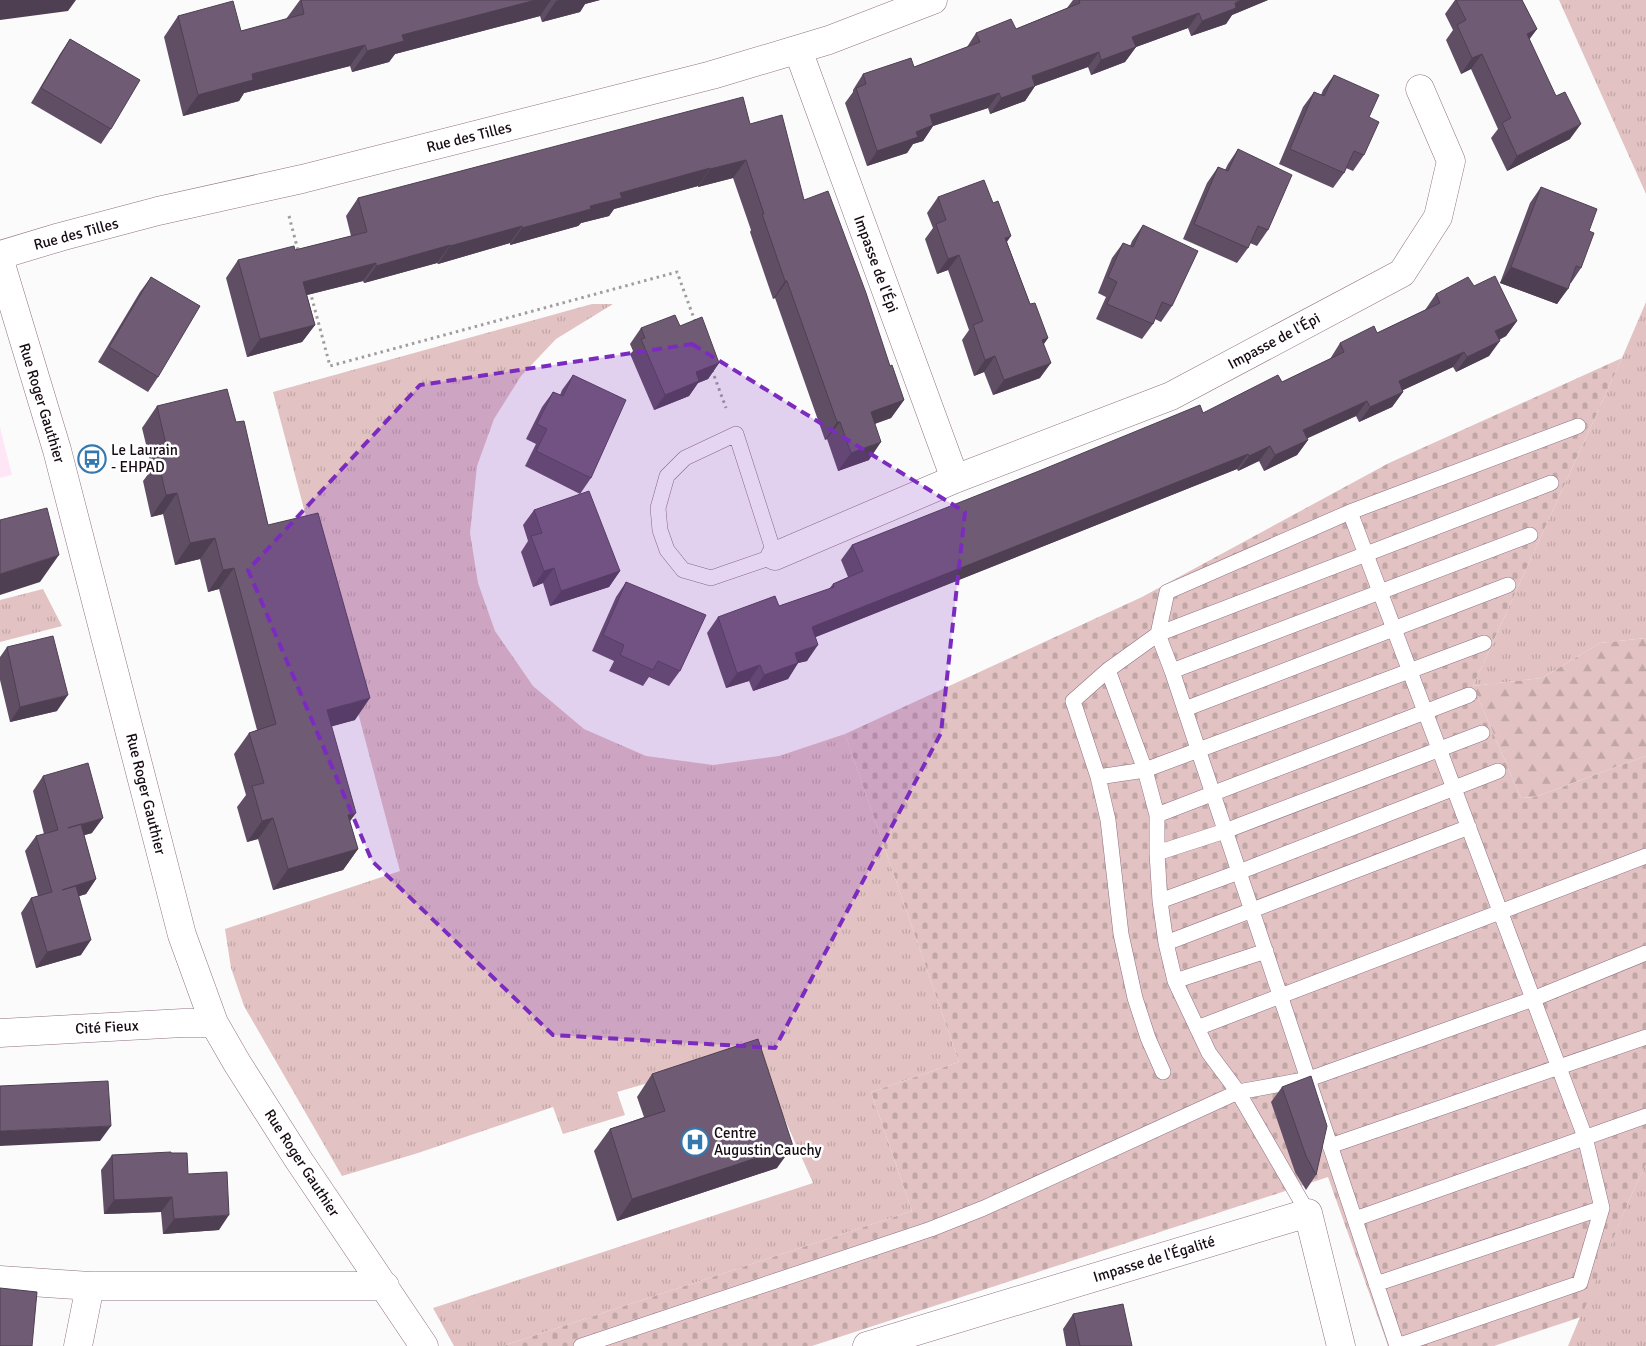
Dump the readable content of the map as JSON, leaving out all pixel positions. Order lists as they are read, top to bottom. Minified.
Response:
{"streets":{"street":["Rue des Tilles","Impasse de l'Épi","Rue Roger Gauthier","Cité Fieux","Impasse de l'Égalité"]},"crossings":[["Rue des Tilles","Impasse de l'Épi"],["Rue Roger Gauthier","Cité Fieux"]],"places":{"bus stop":["Le Laurain - EHPAD"],"hospital":["Centre Augustin Cauchy"]}}
